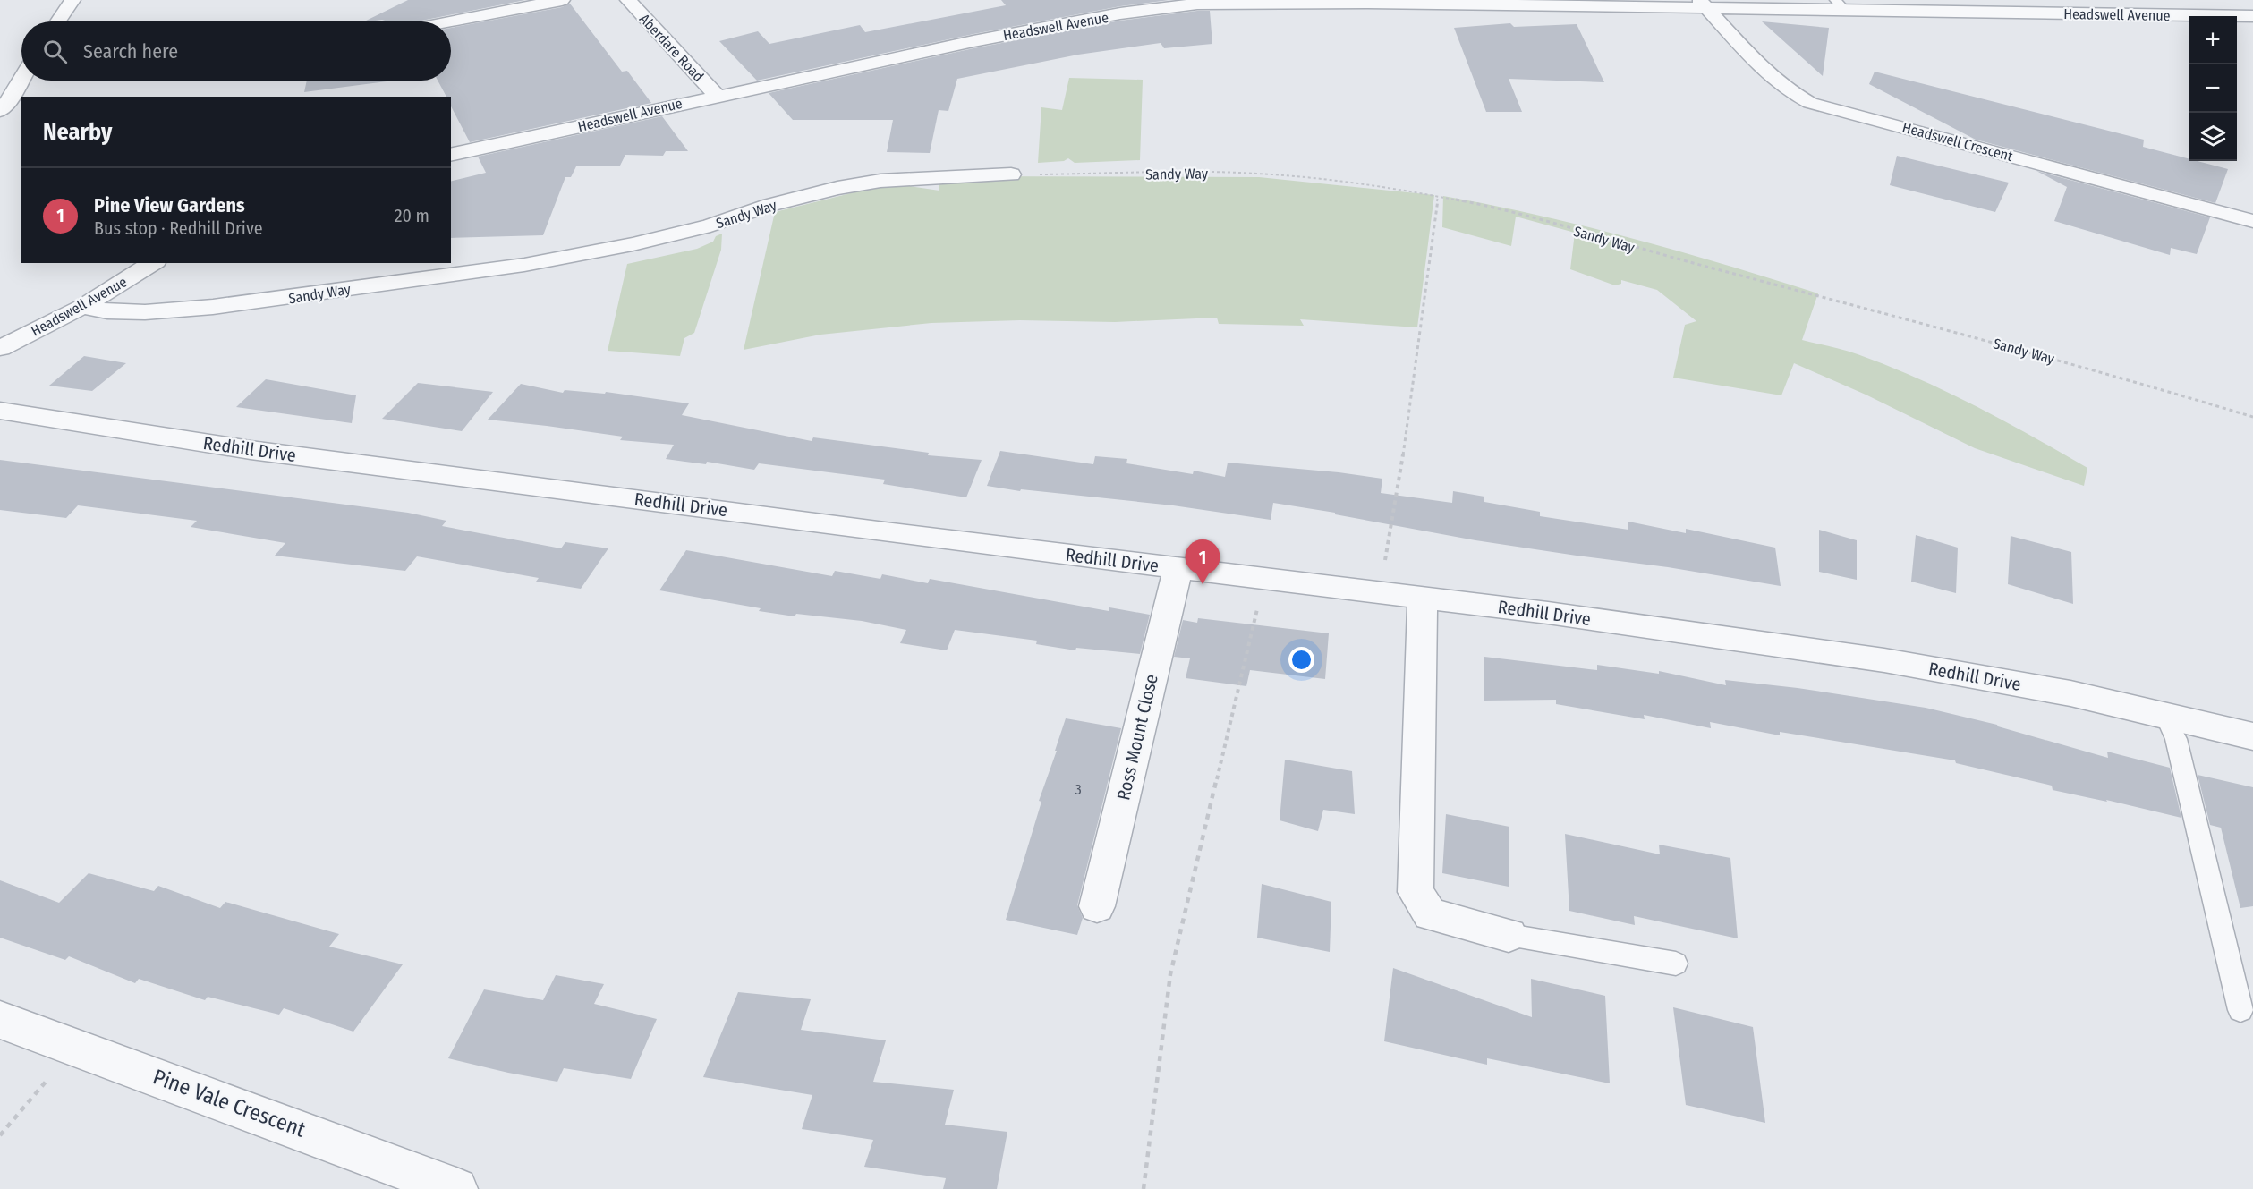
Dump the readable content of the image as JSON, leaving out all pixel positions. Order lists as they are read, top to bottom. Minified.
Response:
{"streets":{"street":["Headswell Avenue","Aberdare Road","Headswell Crescent","Sandy Way","Redhill Drive","Ross Mount Close","Pine Vale Crescent"]},"crossings":[["Headswell Avenue","Aberdare Road"],["Headswell Avenue","Headswell Crescent"],["Headswell Avenue","Sandy Way"],["Redhill Drive","Ross Mount Close"]],"house_numbers":["3"],"page":{"map_buttons":["+","−"],"search":"Search here","heading":"Nearby","list":[{"mark":"1","name":"Pine View Gardens","note":"Bus stop · Redhill Drive","value":"20 m"}],"pins":"1"}}
